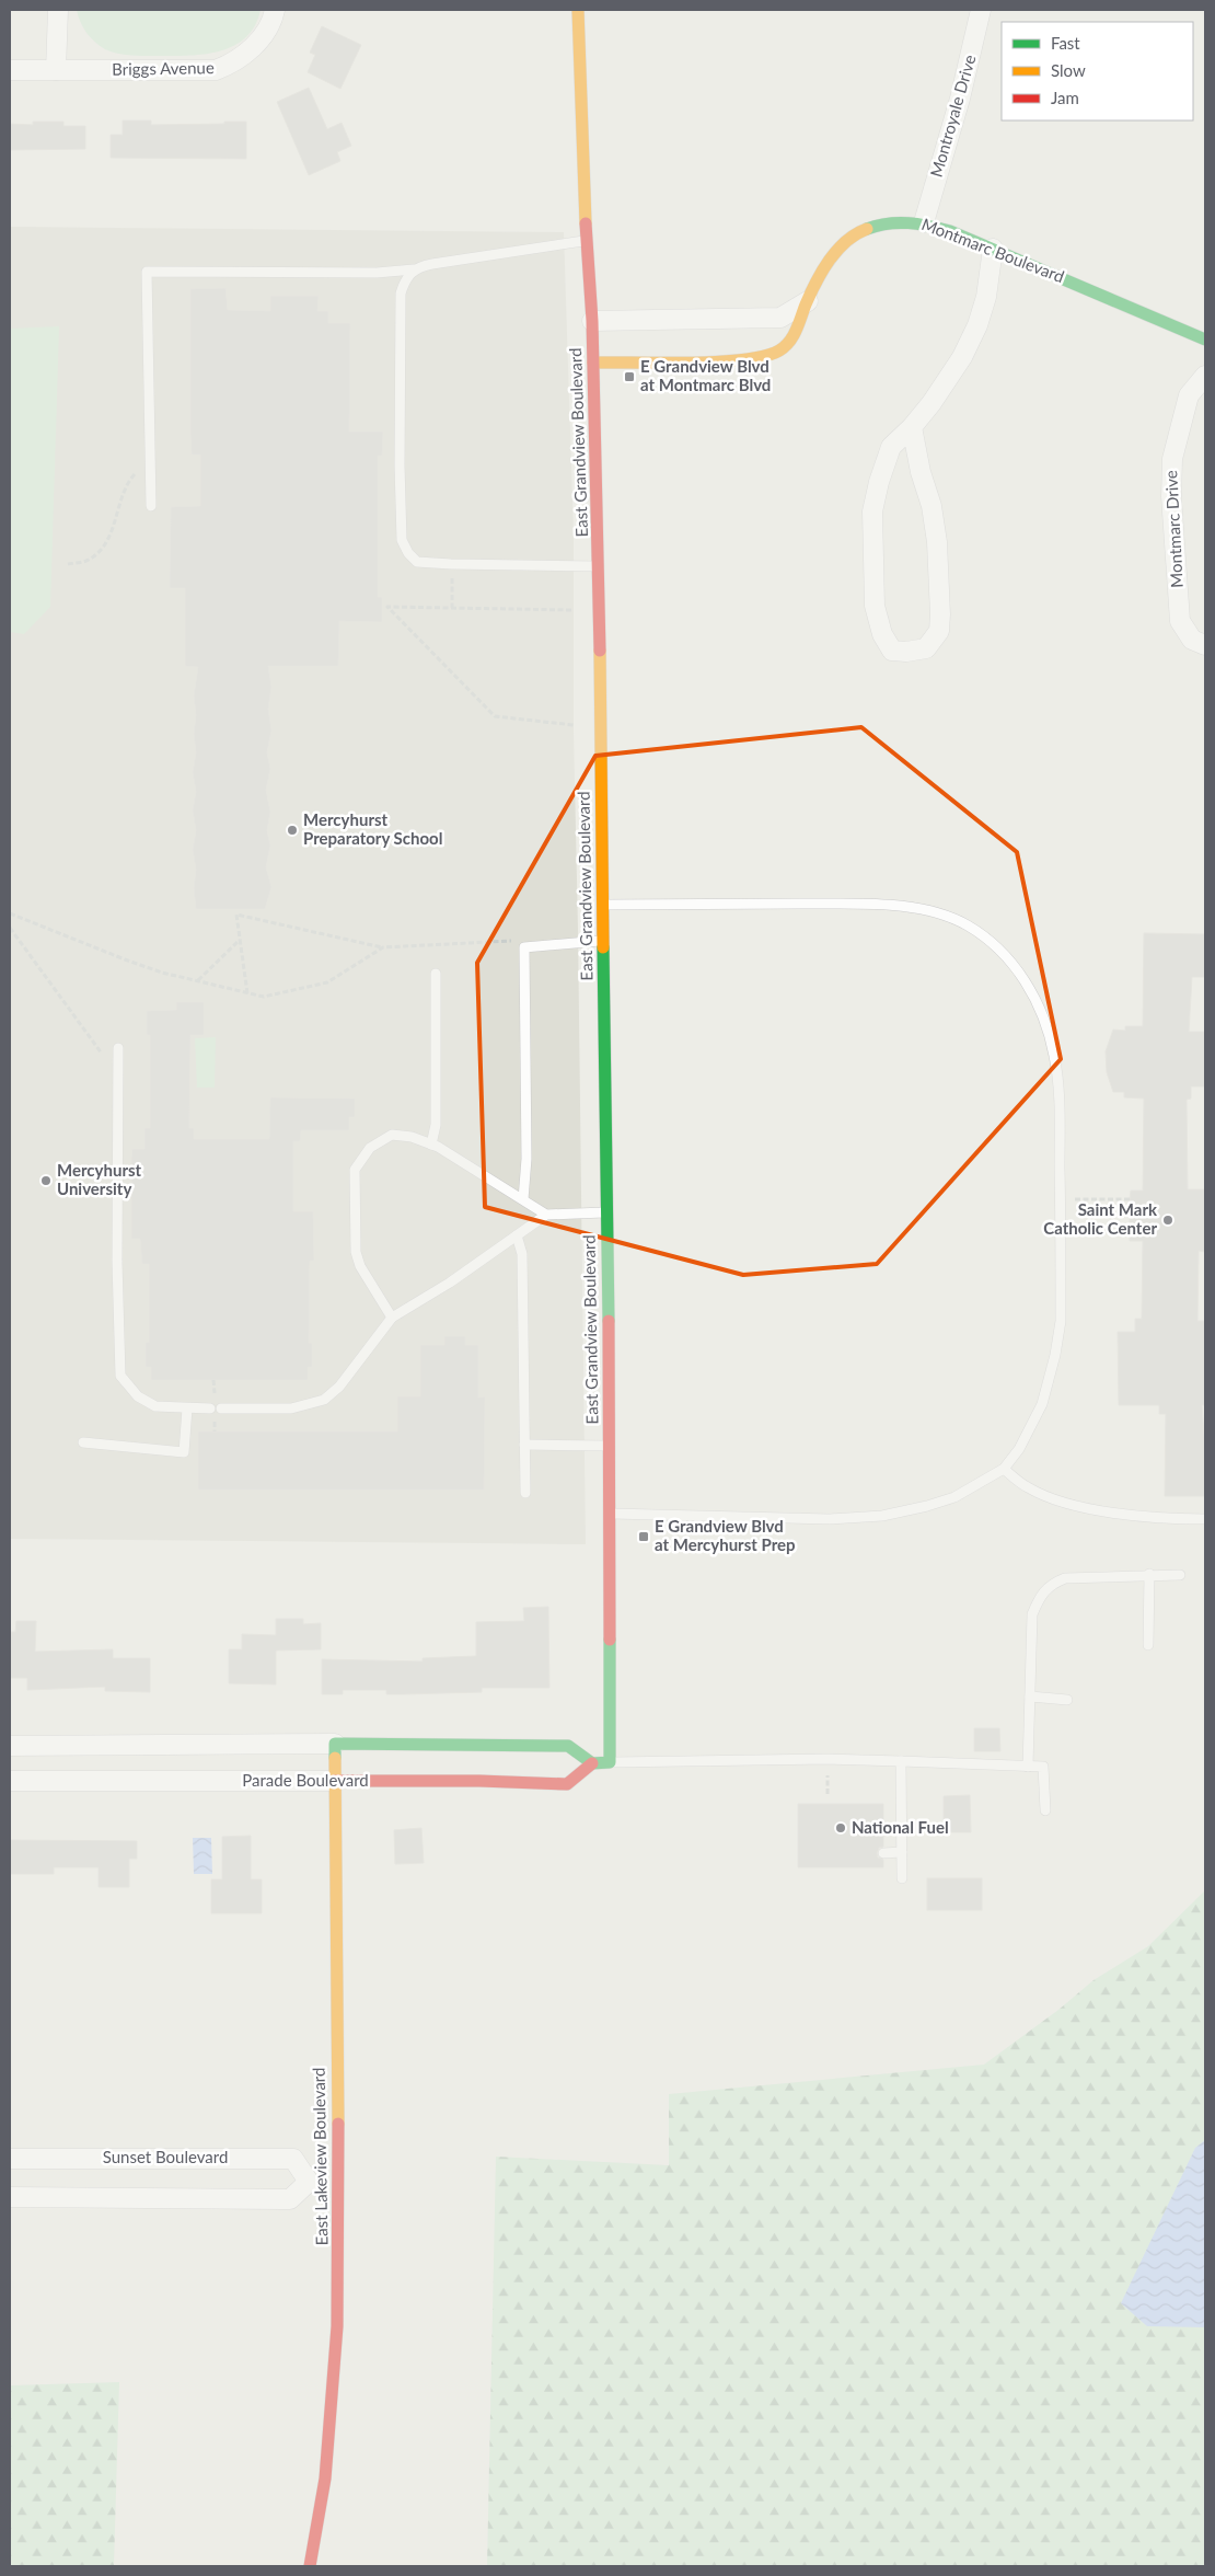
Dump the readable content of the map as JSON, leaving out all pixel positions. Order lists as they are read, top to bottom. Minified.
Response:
{"streets":{"street":["Briggs Avenue","Montroyale Drive","Montmarc Boulevard","East Grandview Boulevard","Montmarc Drive","Parade Boulevard","East Lakeview Boulevard","Sunset Boulevard"]},"crossings":[["Montroyale Drive","Montmarc Boulevard"],["Montmarc Boulevard","East Grandview Boulevard"],["Parade Boulevard","East Lakeview Boulevard"]],"places":{"transit":["E Grandview Blvd at Montmarc Blvd","E Grandview Blvd at Mercyhurst Prep"],"other":["Mercyhurst Preparatory School","Mercyhurst University","Saint Mark Catholic Center","National Fuel"]},"legend":["Fast","Slow","Jam"]}
